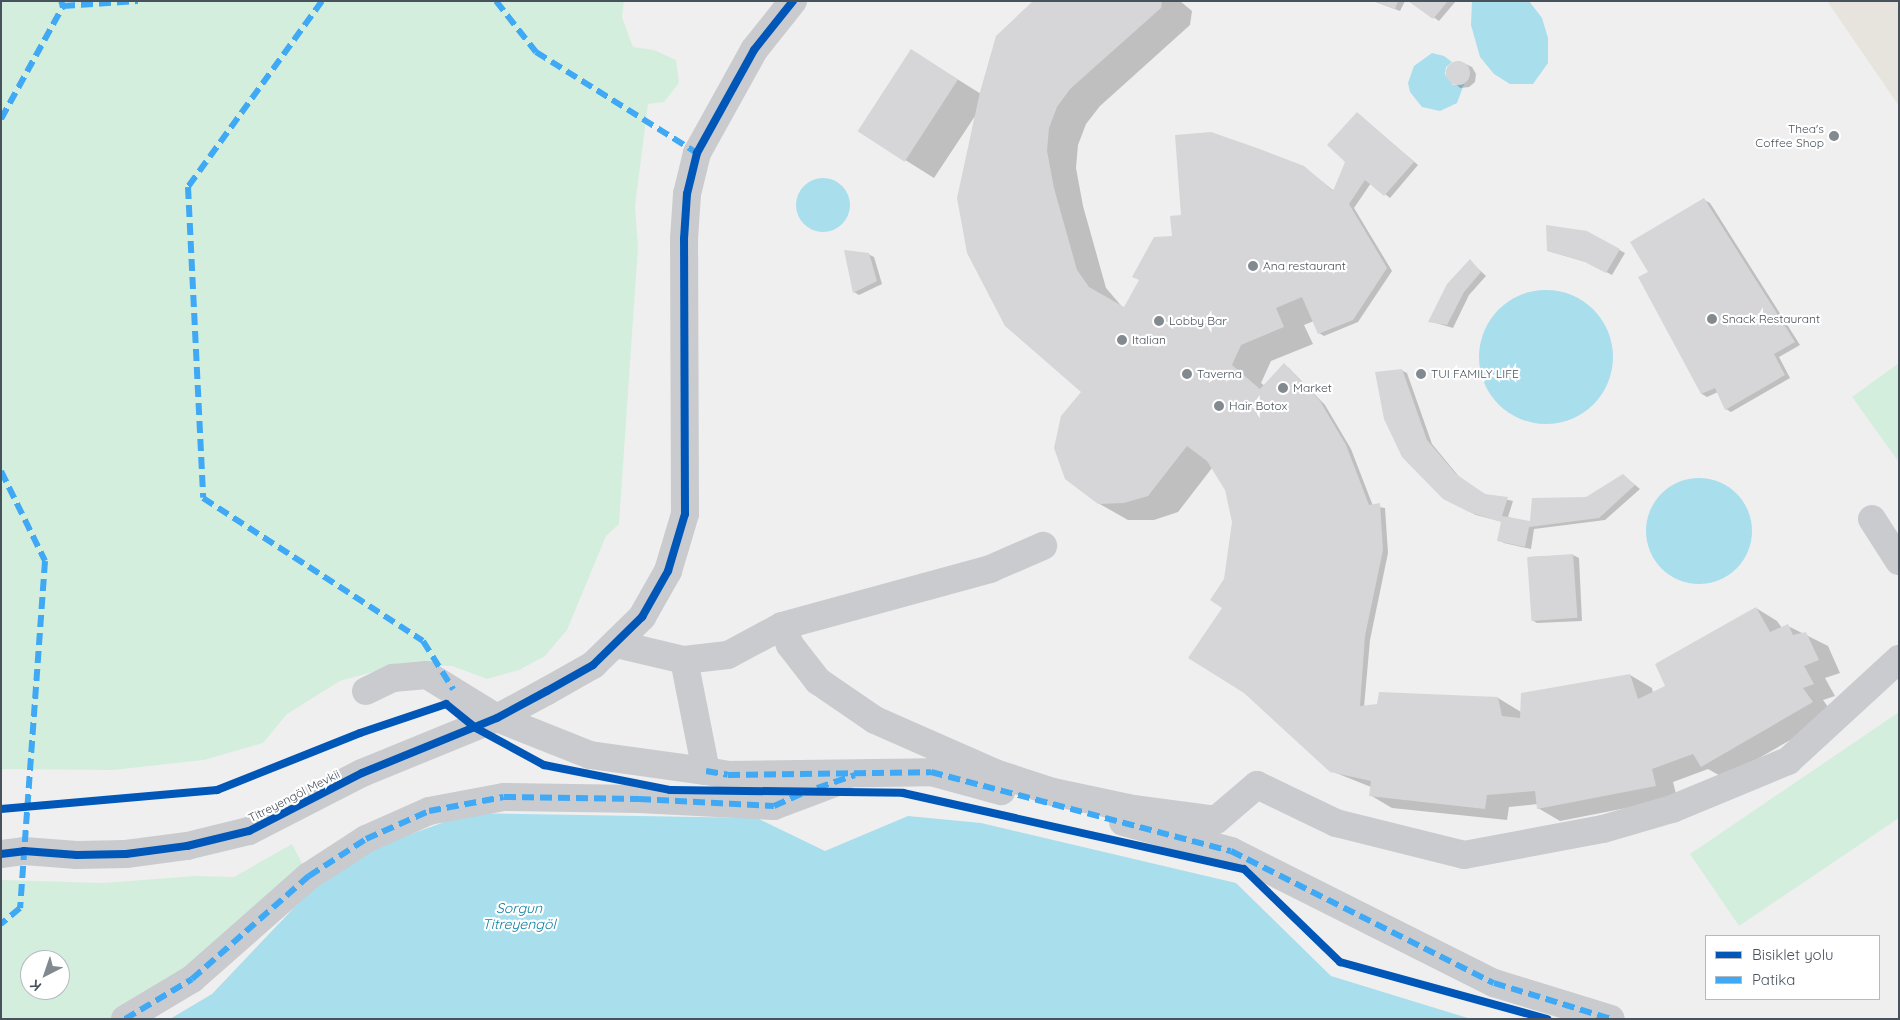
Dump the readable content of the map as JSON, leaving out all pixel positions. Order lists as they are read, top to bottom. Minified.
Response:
{"streets":{"street":["Titreyengöl Mevkii"]},"water":["Sorgun Titreyengöl"],"places":["Thea's Coffee Shop","Ana restaurant","Snack Restaurant","Lobby Bar","Italian","Taverna","TUI FAMILY LIFE","Market","Hair Botox"],"legend":["Bisiklet yolu","Patika"],"north":"bottom left"}
